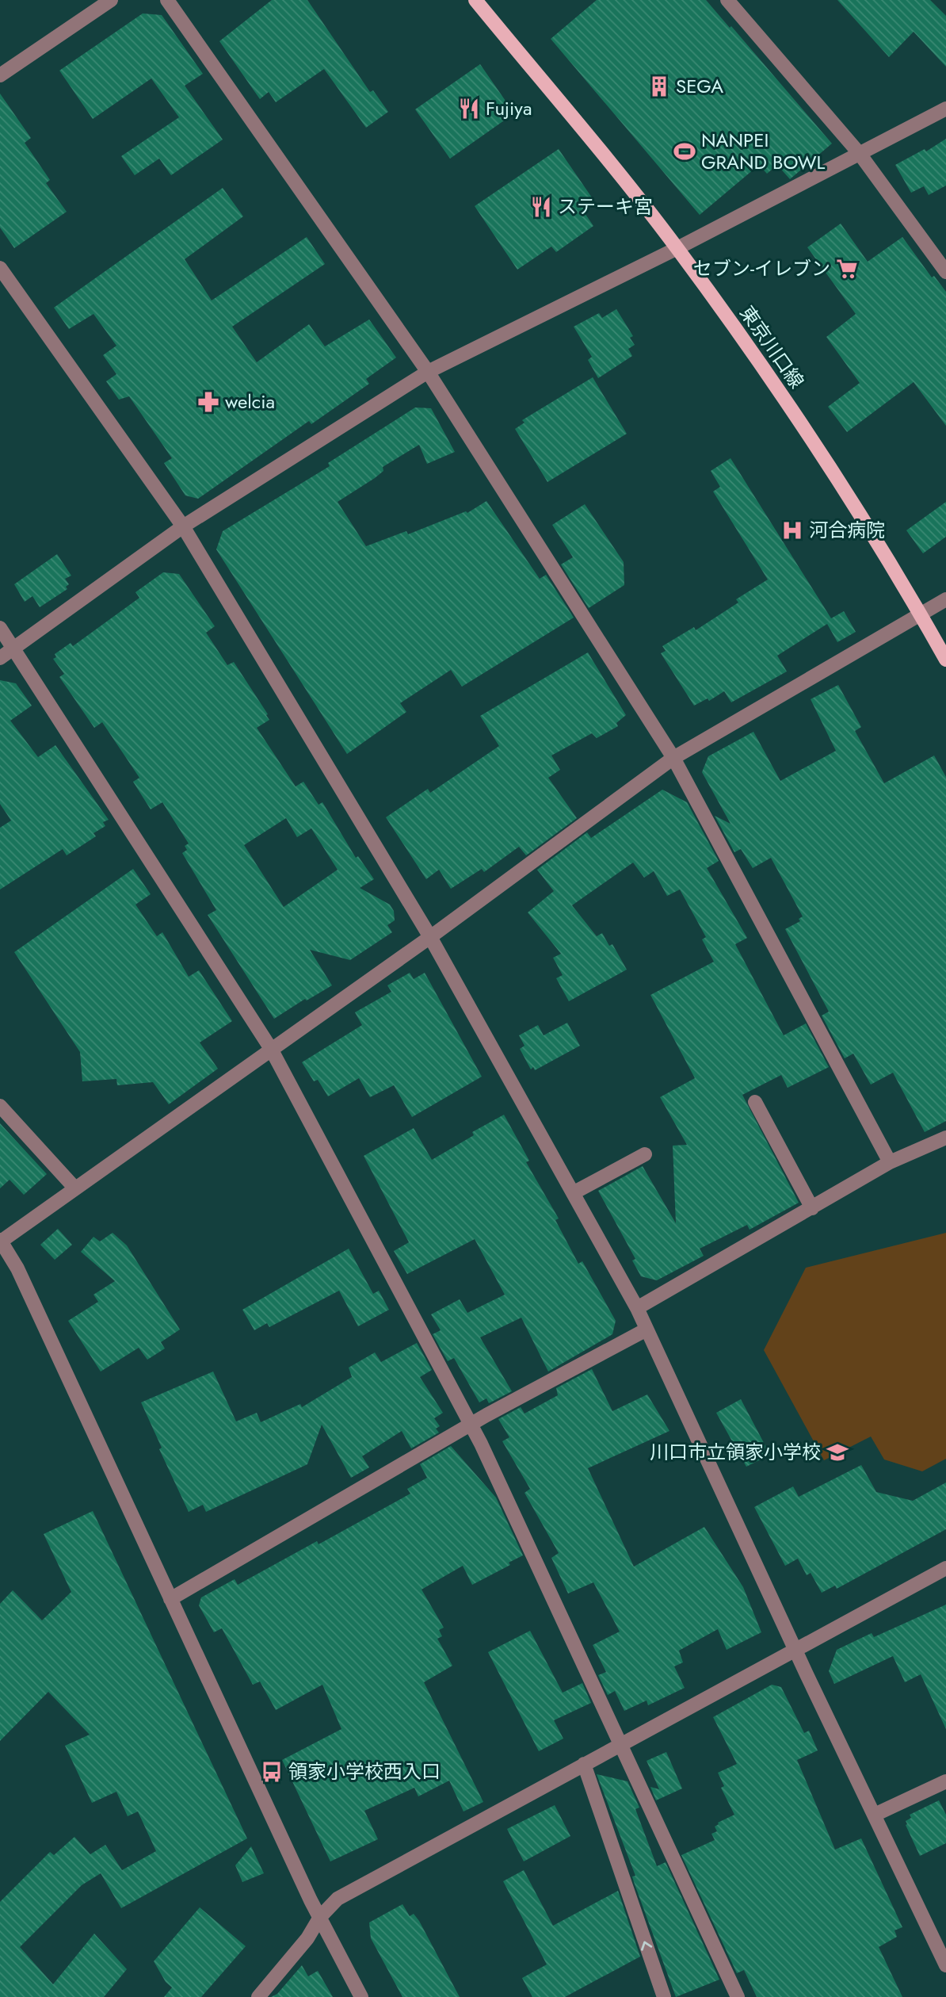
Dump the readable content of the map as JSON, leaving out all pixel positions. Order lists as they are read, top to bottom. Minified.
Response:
{"streets":{"main road":["東京川口線"]},"places":{"building":["SEGA"],"restaurant":["Fujiya","ステーキ宮"],"sports":["NANPEI GRAND BOWL"],"supermarket":["セブン-イレブン"],"pharmacy":["welcia"],"hospital":["河合病院"],"school or university":["川口市立領家小学校"],"bus stop":["領家小学校西入口"]}}
